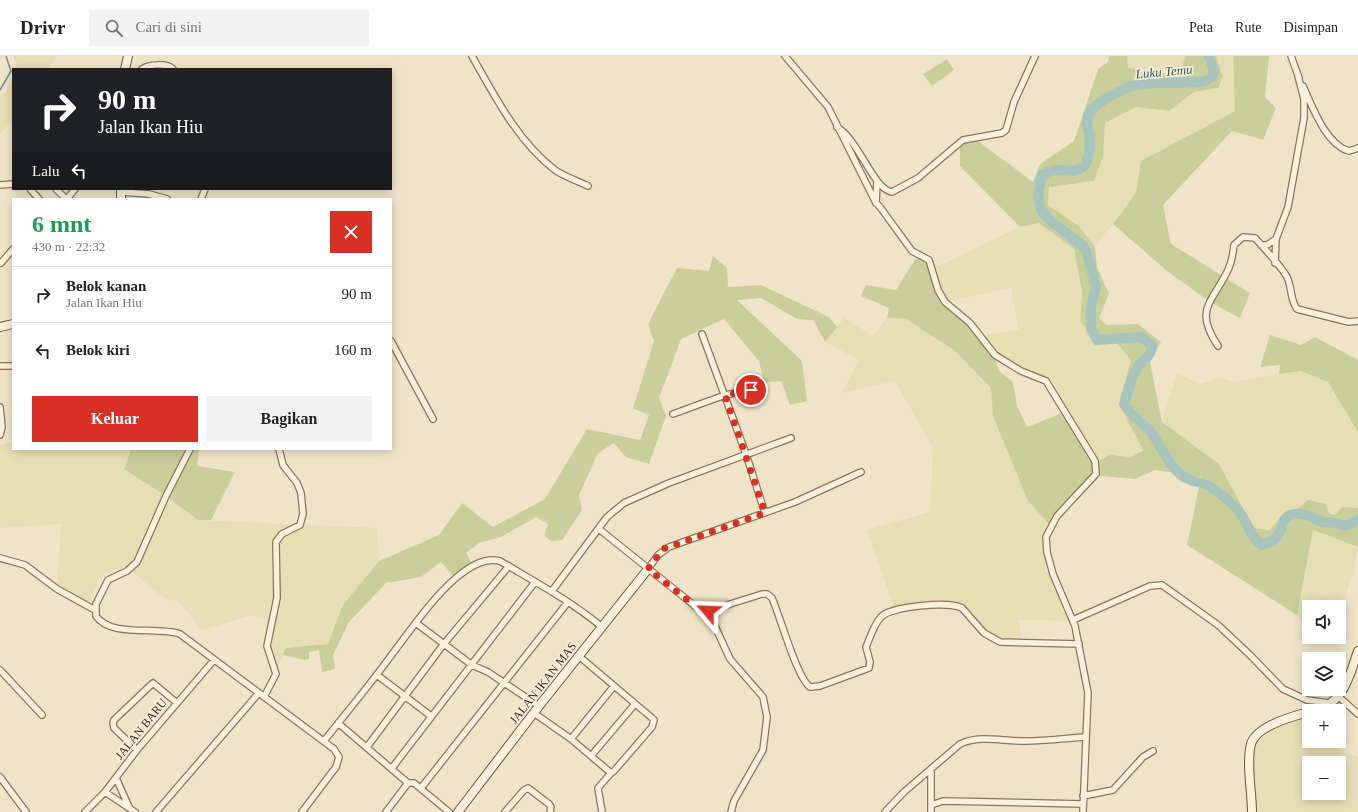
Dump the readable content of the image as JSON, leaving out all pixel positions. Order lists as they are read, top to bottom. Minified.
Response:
{"streets":{"street":["JALAN IKAN MAS","JALAN BARU"]},"water":["Luku Temu"],"page":{"header":"Drivr","search":"Cari di sini","nav":["Peta","Rute","Disimpan"],"turn":["90 m","Jalan Ikan Hiu"],"then":"Lalu","heading":["6 mnt","430 m · 22:32"],"list":[{"name":"Belok kanan","note":"Jalan Ikan Hiu","value":"90 m"},{"name":"Belok kiri","value":"160 m"}],"buttons":["Keluar","Bagikan"],"map_buttons":["+","−"]}}
